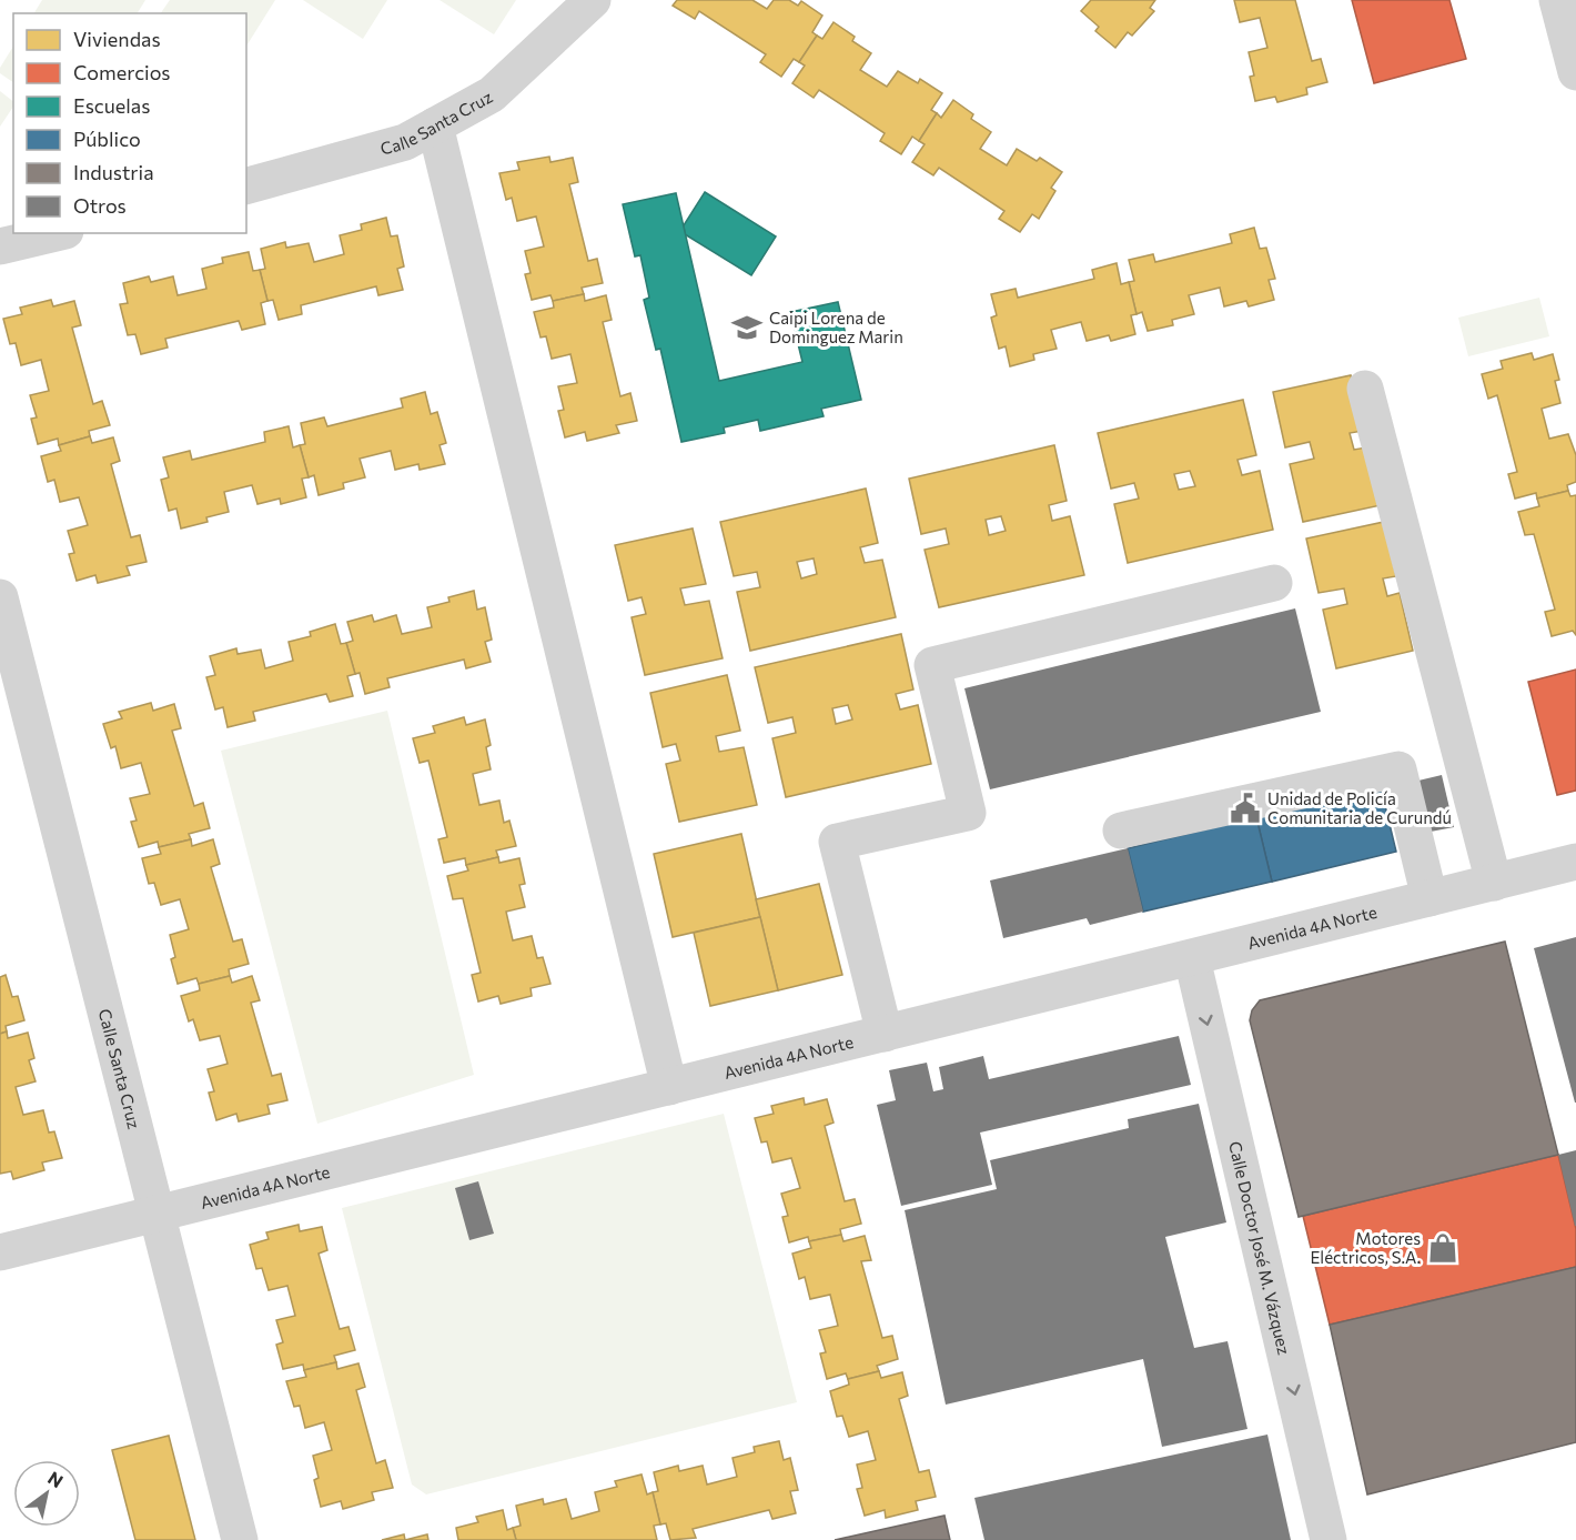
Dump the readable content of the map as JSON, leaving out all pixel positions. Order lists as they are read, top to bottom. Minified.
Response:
{"streets":{"street":["Calle Santa Cruz","Avenida 4A Norte","Calle Doctor José M. Vázquez"]},"crossings":[["Calle Santa Cruz","Avenida 4A Norte"],["Avenida 4A Norte","Calle Doctor José M. Vázquez"]],"one_way":["Calle Doctor José M. Vázquez"],"places":{"school or university":["Caipi Lorena de Dominguez Marin"],"public building":["Unidad de Policía Comunitaria de Curundú"],"shop":["Motores Eléctricos, S.A."]},"legend":["Viviendas","Comercios","Escuelas","Público","Industria","Otros"],"north":"top right"}
